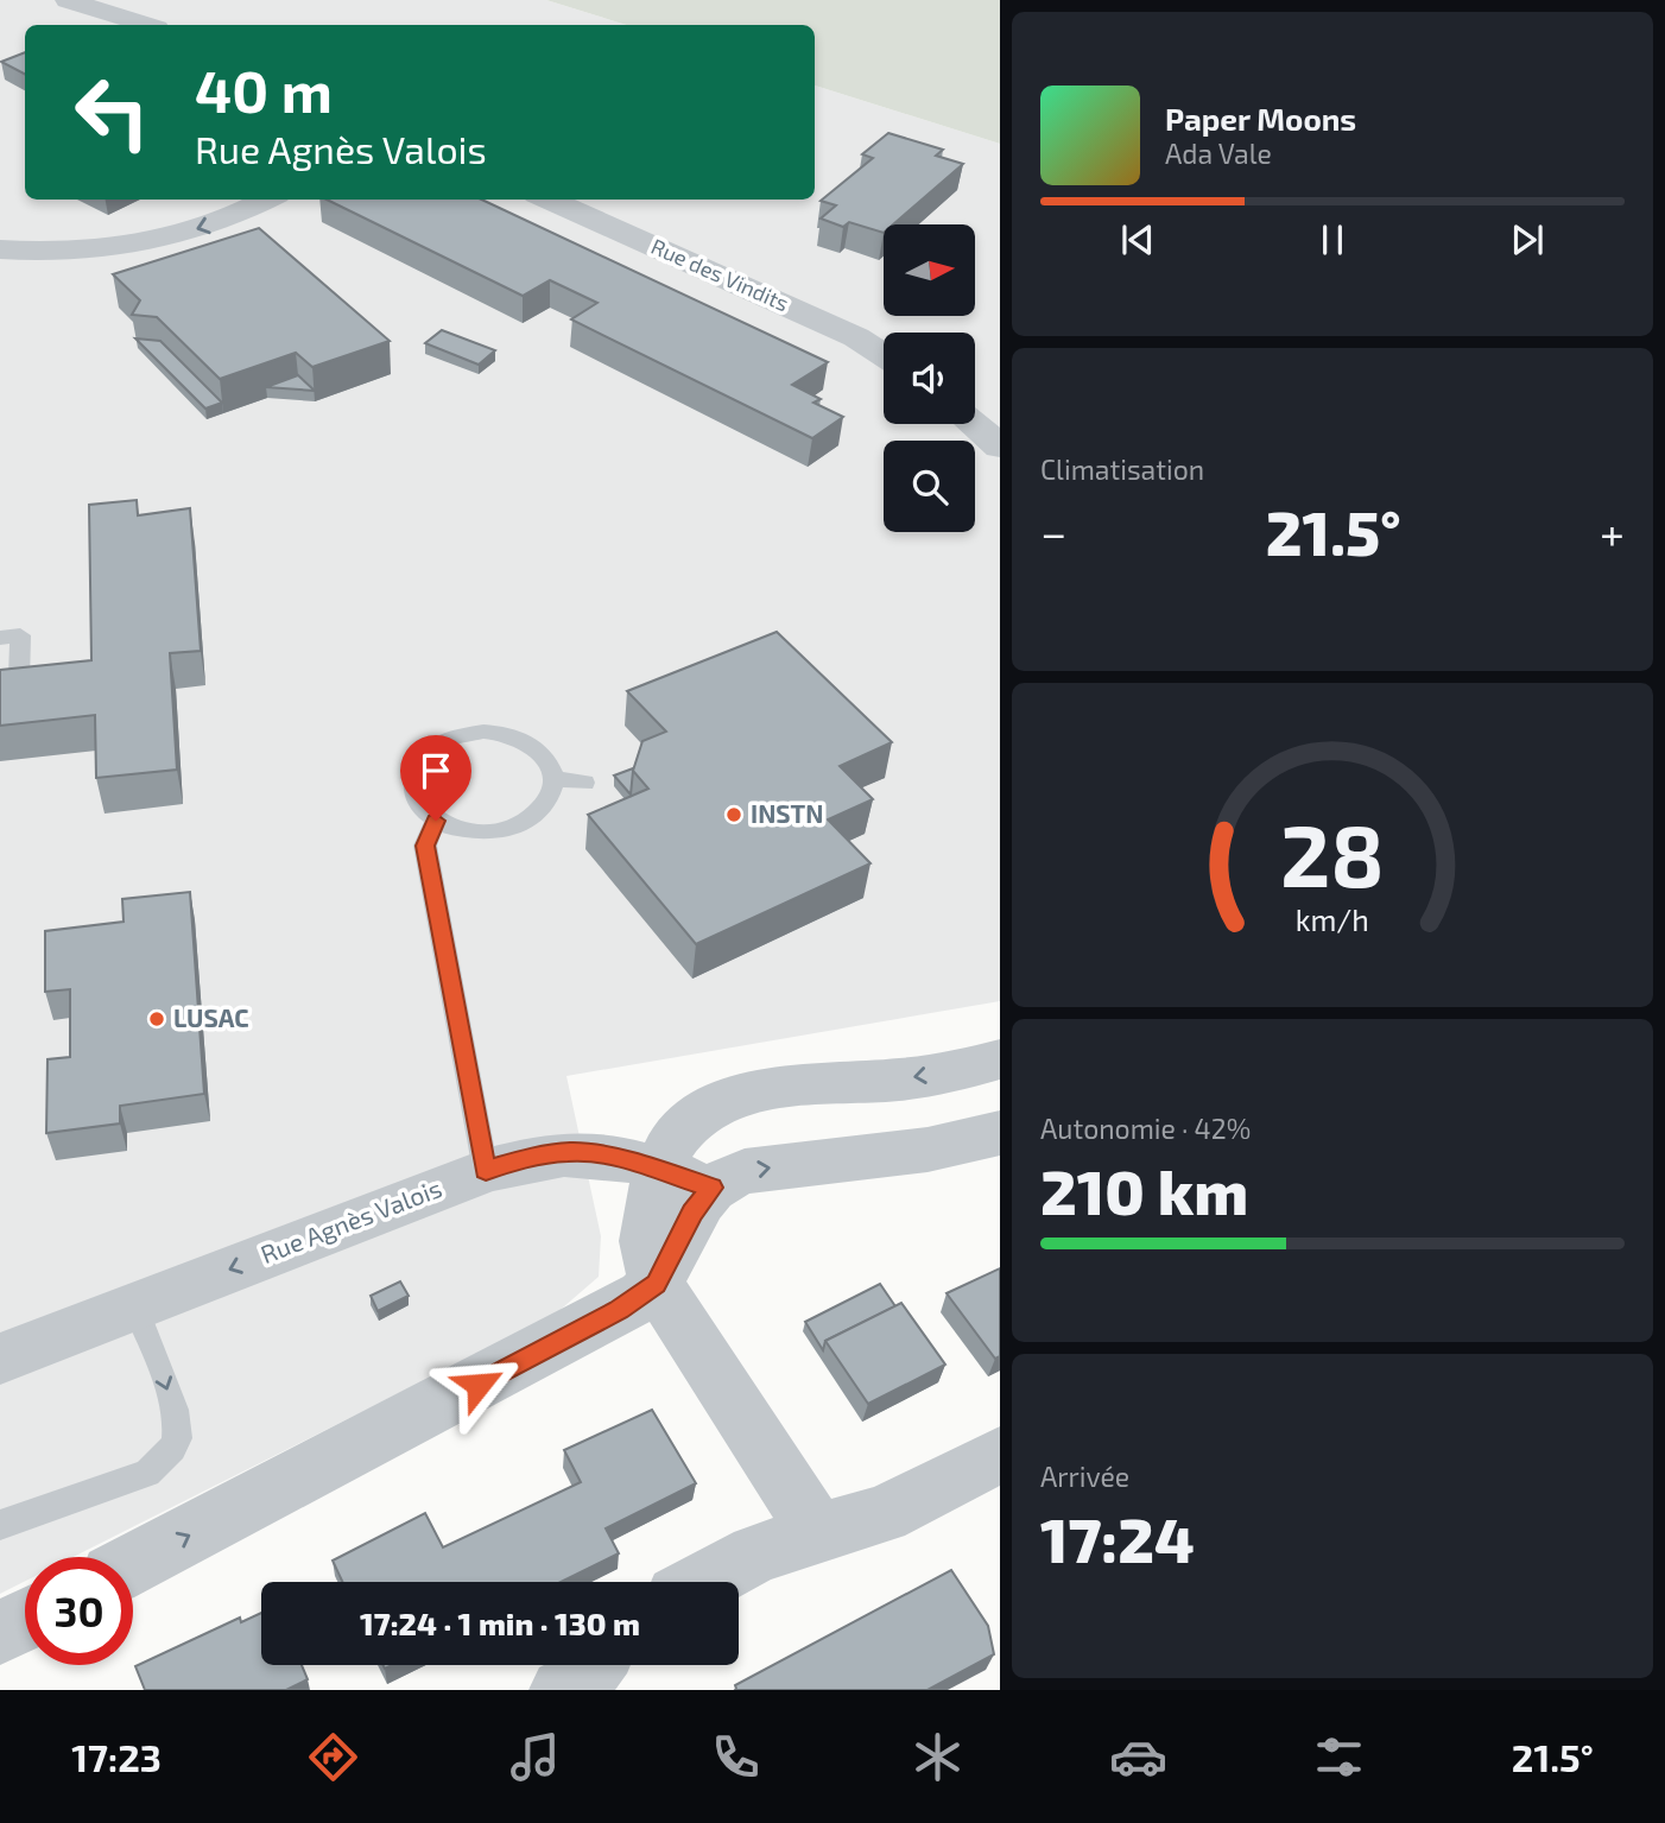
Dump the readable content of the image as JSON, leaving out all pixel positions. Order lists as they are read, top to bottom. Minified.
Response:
{"streets":{"street":["Rue des Vindits","Rue Agnès Valois"]},"places":["INSTN","LUSAC"],"north":"right","page":{"turn":["40 m","Rue Agnès Valois"],"song":["Paper Moons","Ada Vale"],"tile":["Climatisation",["Autonomie · 42%","210 km"],["Arrivée","17:24"]],"heat":["−","21.5°","+"],"limit":"30","trip":"17:24 · 1 min · 130 m","tabs":["17:23","21.5°"],"gauge":["28","km/h"]}}
